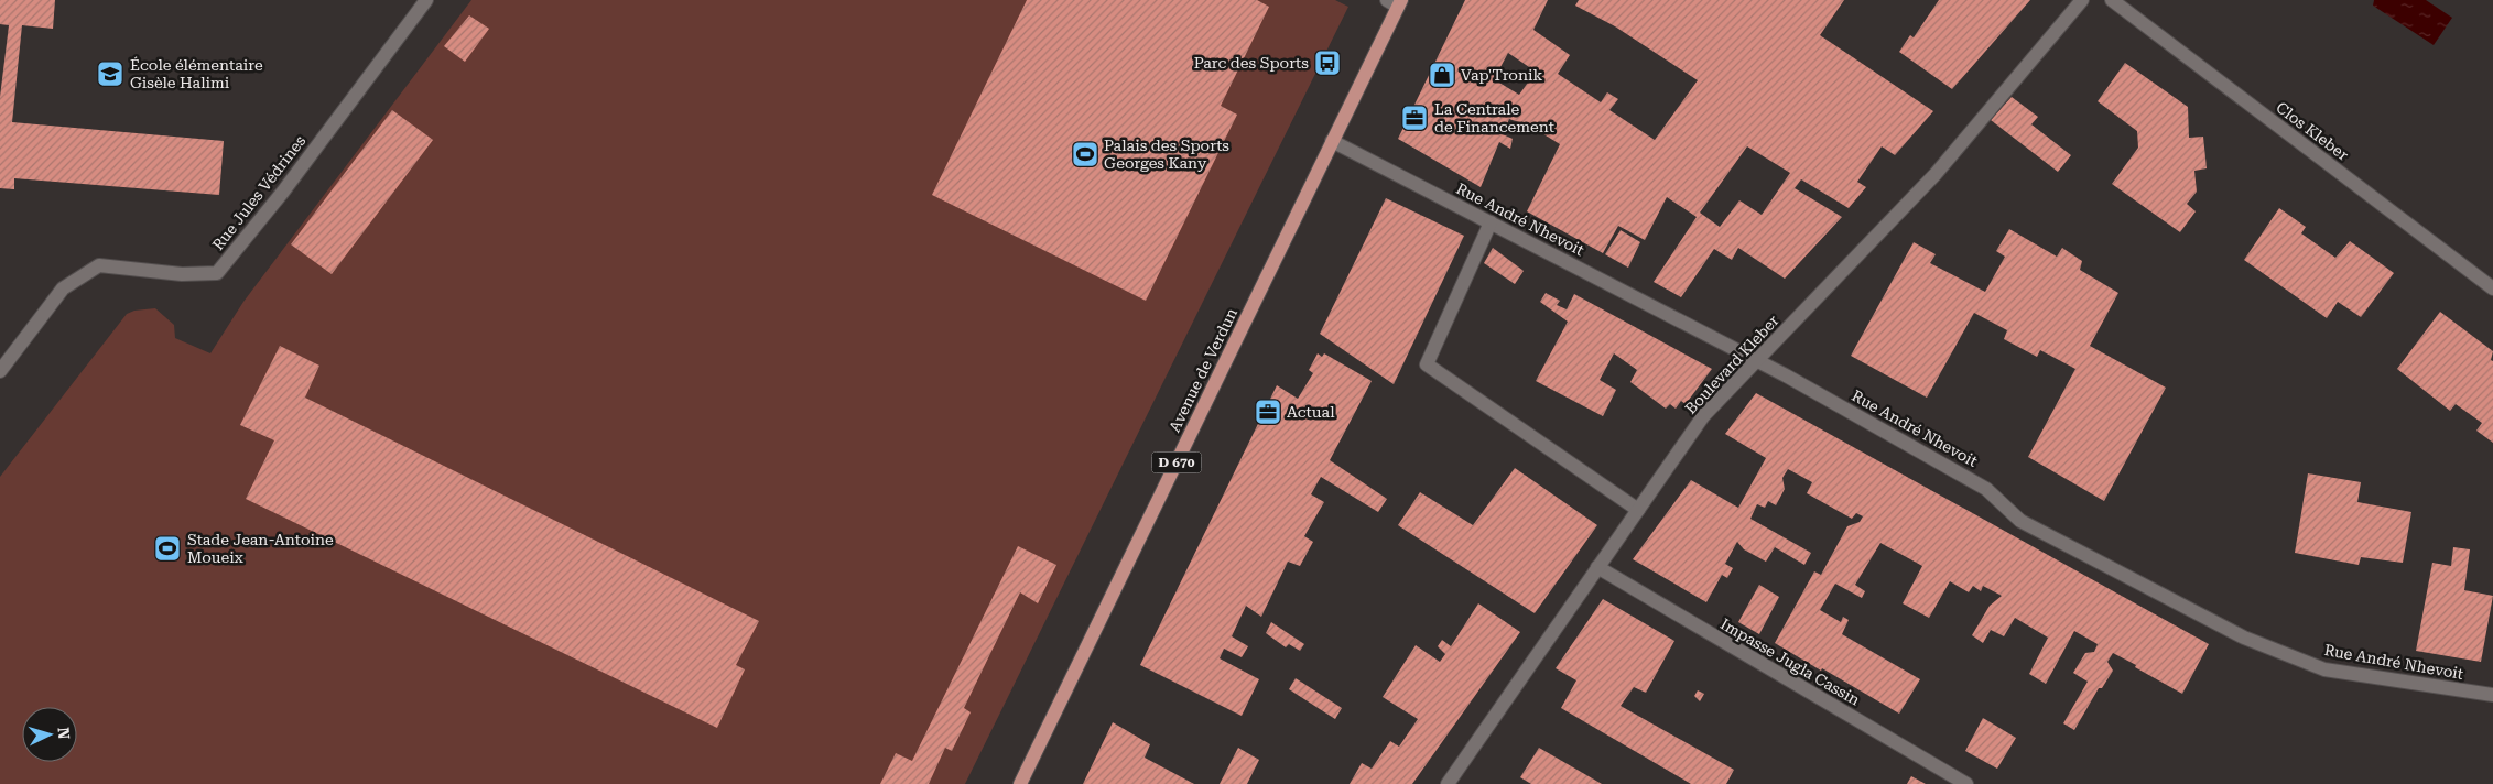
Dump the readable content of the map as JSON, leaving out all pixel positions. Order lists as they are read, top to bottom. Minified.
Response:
{"streets":{"main road":["Avenue de Verdun","D 670"],"street":["Clos Kleber","Rue Jules Védrines","Rue André Nhevoit","Boulevard Kleber","Impasse Jugla Cassin"]},"crossings":[["Rue André Nhevoit","Boulevard Kleber"],["Rue André Nhevoit","Avenue de Verdun"],["Boulevard Kleber","Impasse Jugla Cassin"]],"places":{"bus stop":["Parc des Sports"],"school or university":["École élémentaire Gisèle Halimi"],"shop":["Vap'Tronik"],"office":["La Centrale de Financement","Actual"],"sports":["Palais des Sports Georges Kany","Stade Jean-Antoine Moueix"]},"north":"right"}
